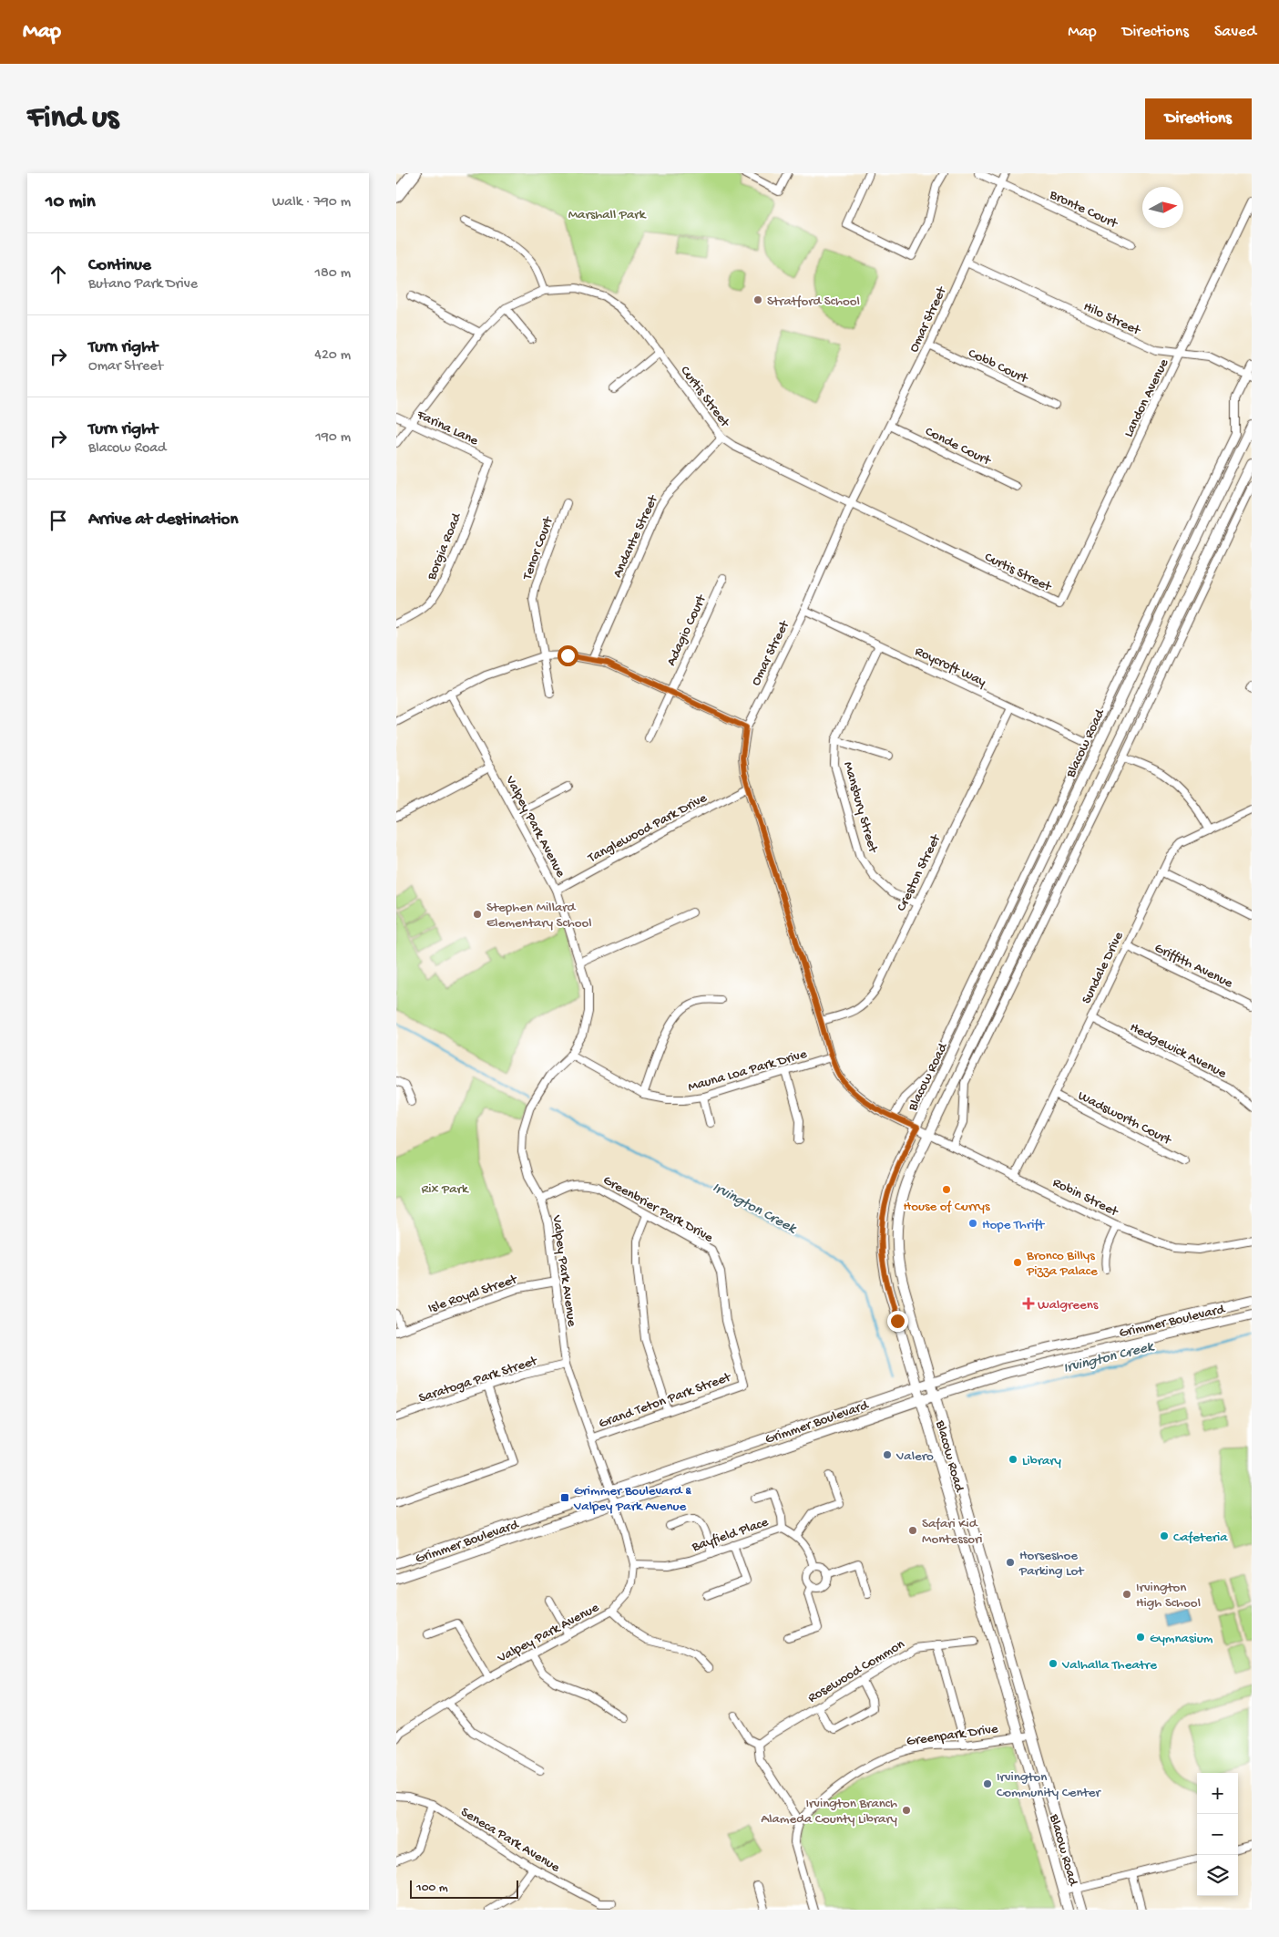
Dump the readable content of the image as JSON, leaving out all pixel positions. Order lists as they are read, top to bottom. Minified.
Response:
{"streets":{"main road":["Blacow Road","Grimmer Boulevard"],"street":["Bronte Court","Hilo Street","Omar Street","Cobb Court","Curtis Street","Landon Avenue","Farina Lane","Conde Court","Andante Street","Borgia Road","Tenor Court","Adagio Court","Roycroft Way","Mansbury Street","Valpey Park Avenue","Tanglewood Park Drive","Creston Street","Griffith Avenue","Sundale Drive","Hedgewick Avenue","Mauna Loa Park Drive","Wadsworth Court","Robin Street","Greenbrier Park Drive","Isle Royal Street","Saratoga Park Street","Grand Teton Park Street","Bayfield Place","Rosewood Common","Greenpark Drive","Seneca Park Avenue"]},"crossings":[["Bronte Court","Omar Street"],["Hilo Street","Omar Street"],["Hilo Street","Landon Avenue"],["Hilo Street","Blacow Road"],["Omar Street","Cobb Court"],["Omar Street","Curtis Street"],["Omar Street","Conde Court"],["Omar Street","Roycroft Way"],["Omar Street","Blacow Road"],["Omar Street","Tanglewood Park Drive"],["Omar Street","Creston Street"],["Omar Street","Mauna Loa Park Drive"],["Omar Street","Robin Street"],["Curtis Street","Landon Avenue"],["Curtis Street","Farina Lane"],["Curtis Street","Andante Street"],["Farina Lane","Borgia Road"],["Roycroft Way","Blacow Road"],["Roycroft Way","Mansbury Street"],["Roycroft Way","Creston Street"],["Blacow Road","Robin Street"],["Blacow Road","Grimmer Boulevard"],["Blacow Road","Greenpark Drive"],["Mansbury Street","Creston Street"],["Valpey Park Avenue","Tanglewood Park Drive"],["Valpey Park Avenue","Mauna Loa Park Drive"],["Valpey Park Avenue","Greenbrier Park Drive"],["Valpey Park Avenue","Isle Royal Street"],["Valpey Park Avenue","Grimmer Boulevard"],["Valpey Park Avenue","Saratoga Park Street"],["Valpey Park Avenue","Grand Teton Park Street"],["Valpey Park Avenue","Bayfield Place"],["Griffith Avenue","Sundale Drive"],["Sundale Drive","Hedgewick Avenue"],["Sundale Drive","Wadsworth Court"],["Sundale Drive","Robin Street"],["Greenbrier Park Drive","Grand Teton Park Street"]],"water":["Irvington Creek"],"parks":["Marshall Park","Rix Park"],"places":{"other":["Stratford School","Stephen Millard Elementary School","House of Currys","Hope Thrift","Bronco Billys Pizza Palace","Valero","Library","Safari Kid Montessori","Cafeteria","Horseshoe Parking Lot","Irvington High School","Gymnasium","Valhalla Theatre","Irvington Community Center","Irvington Branch Alameda County Library"],"health":["Walgreens"],"transit":["Grimmer Boulevard & Valpey Park Avenue"]},"scale_bar":"100 m","north":"right","page":{"header":"Map","nav":["Map","Directions","Saved"],"buttons":"Directions","title":"Find us","heading":["10 min","Walk · 790 m"],"list":[["Continue","Butano Park Drive","180 m"],["Turn right","Omar Street","420 m"],["Turn right","Blacow Road","190 m"],"Arrive at destination"],"map_buttons":["+","−"],"scale":"100 m"}}
